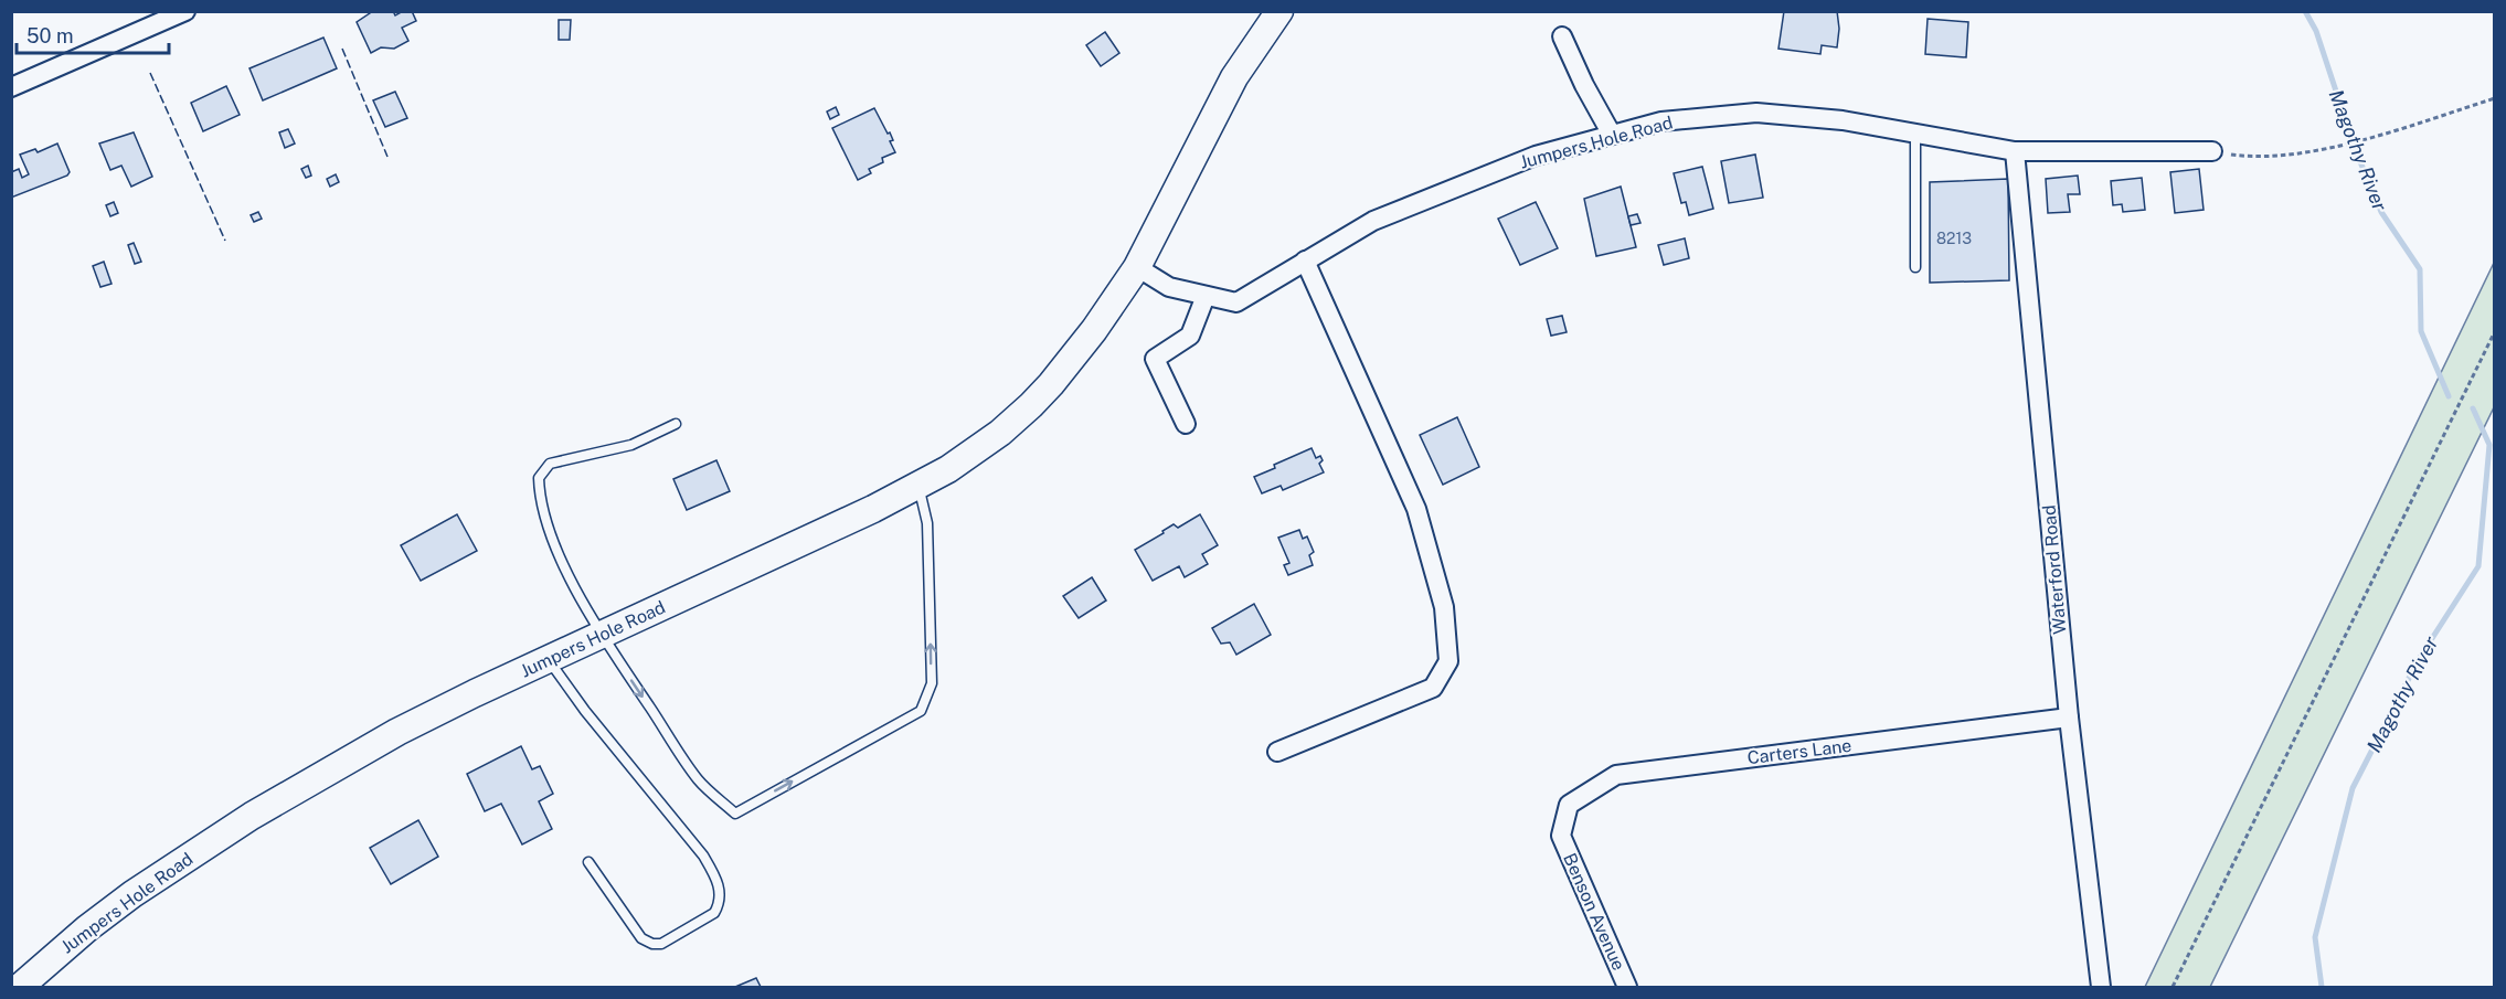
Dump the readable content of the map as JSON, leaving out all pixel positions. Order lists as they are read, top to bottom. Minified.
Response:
{"streets":{"main road":["Jumpers Hole Road"],"street":["Waterford Road","Carters Lane","Benson Avenue"]},"crossings":[["Jumpers Hole Road","Waterford Road"],["Waterford Road","Carters Lane"],["Carters Lane","Benson Avenue"]],"water":["Magothy River"],"house_numbers":["8213"],"scale_bar":"50 m"}
